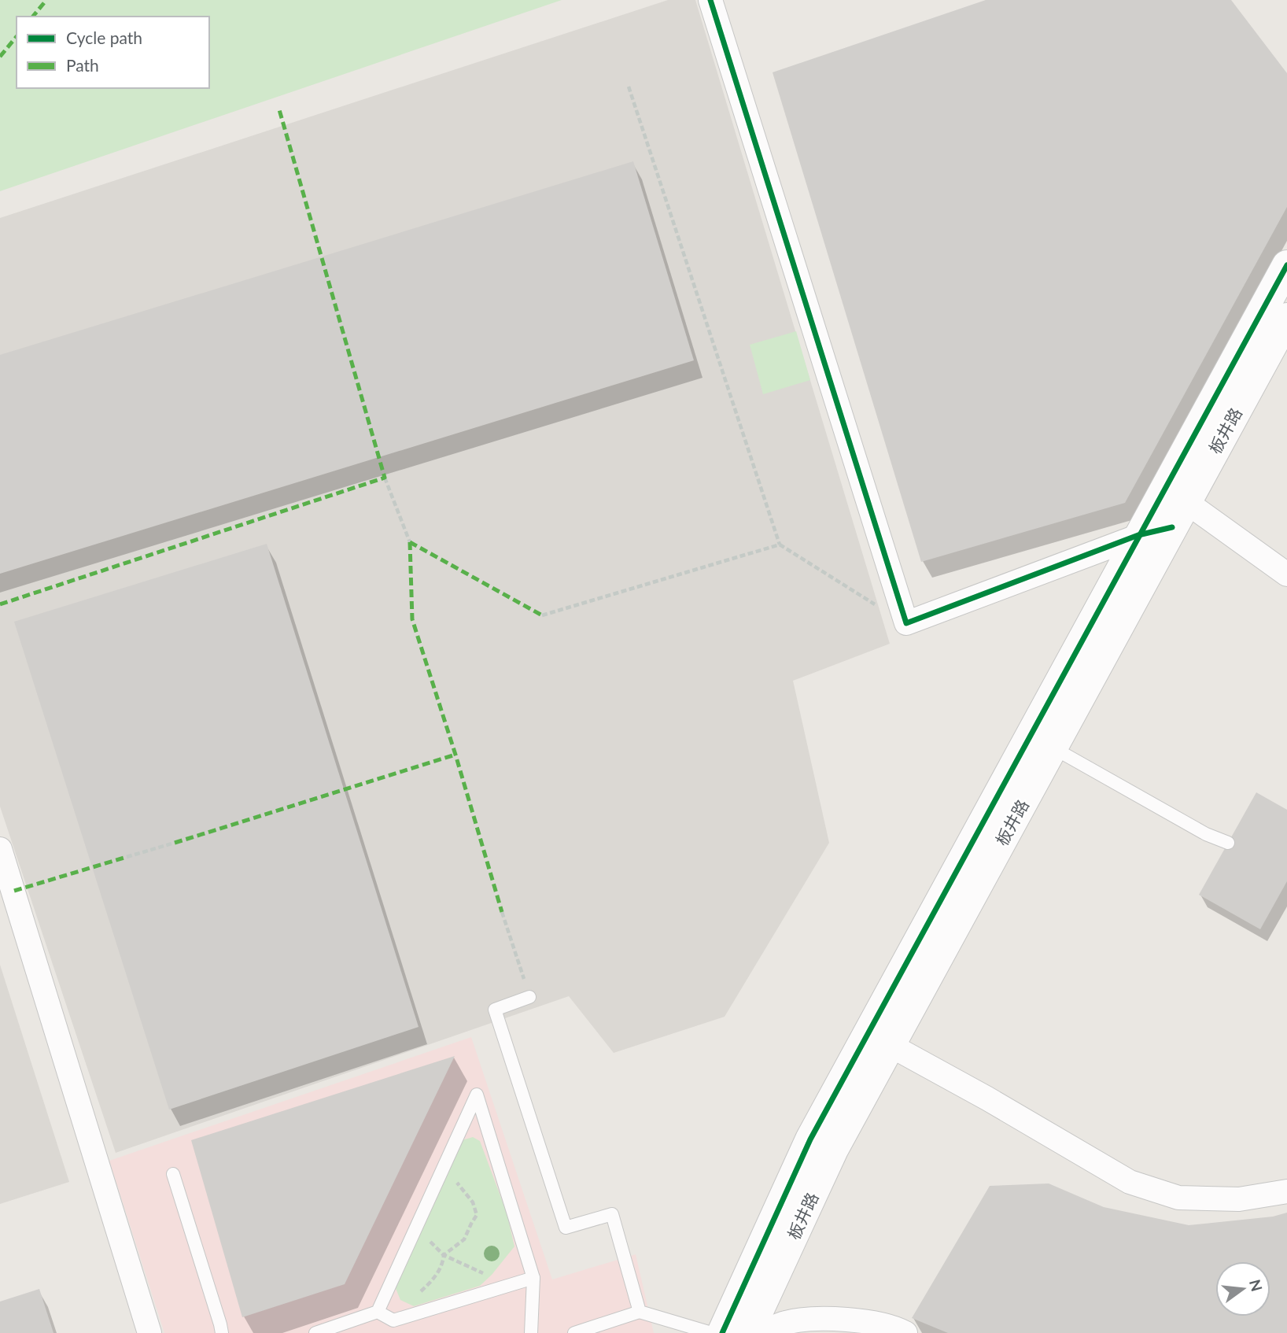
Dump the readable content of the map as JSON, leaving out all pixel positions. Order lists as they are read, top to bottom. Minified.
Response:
{"streets":{"street":["板井路"]},"legend":["Cycle path","Path"],"north":"right"}
